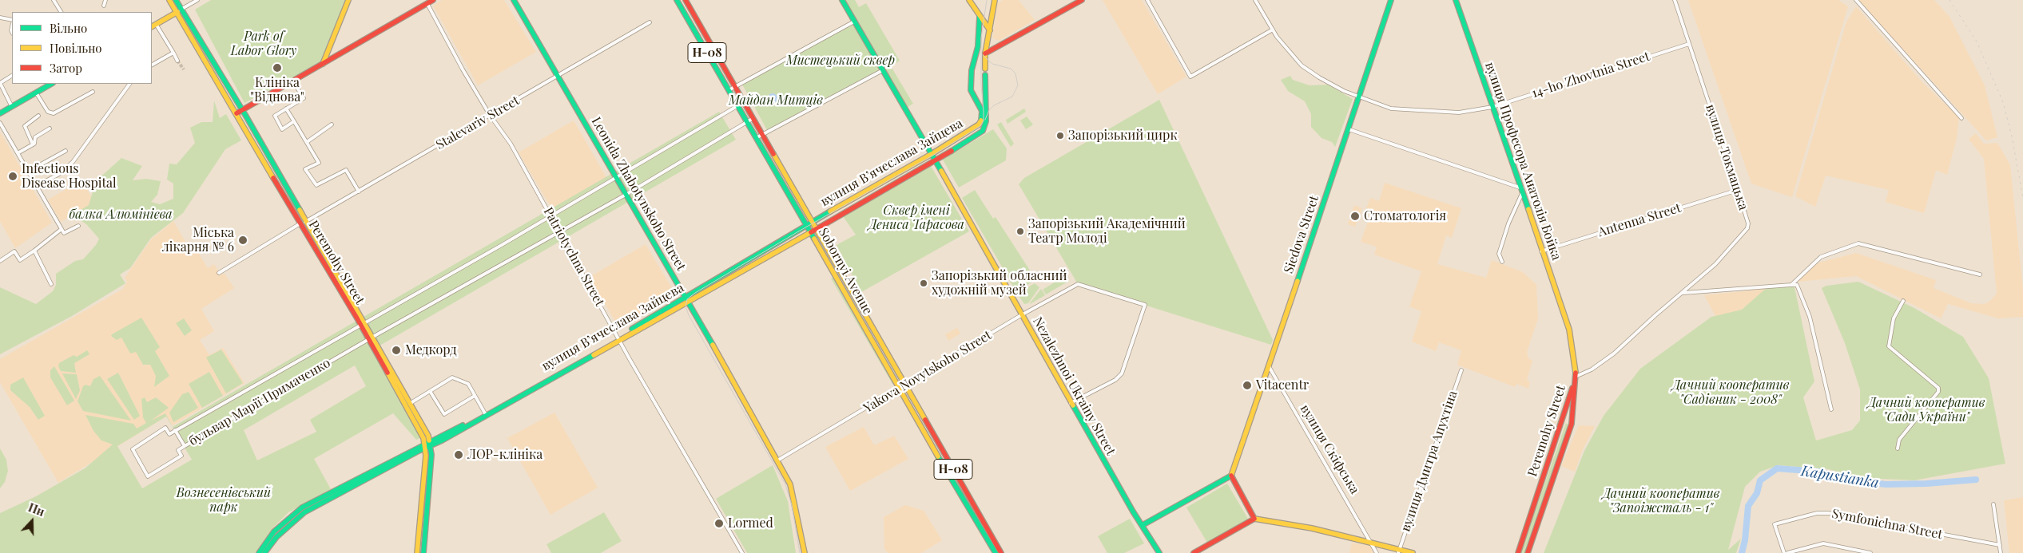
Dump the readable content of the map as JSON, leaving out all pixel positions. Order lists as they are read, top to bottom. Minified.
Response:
{"streets":{"main road":["Н-08","вулиця Професора Анатолія Бойка","вулиця Вʼячеслава Зайцева","Leonida Zhabotynskoho Street","Siedova Street","Peremohy Street","Sobornyi Avenue","Nezalezhnoi Ukrainy Street"],"street":["14-ho Zhovtnia Street","Stalevariv Street","вулиця Токмацька","Antenna Street","Patriotychna Street","Yakova Novytskoho Street","бульвар Марії Примаченко","вулиця Скіфська","вулиця Дмитра Апухтіна","Symfonichna Street"]},"crossings":[["14-ho Zhovtnia Street","вулиця Токмацька"],["14-ho Zhovtnia Street","вулиця Професора Анатолія Бойка"],["14-ho Zhovtnia Street","Siedova Street"],["Stalevariv Street","Leonida Zhabotynskoho Street"],["Stalevariv Street","Patriotychna Street"],["Stalevariv Street","Peremohy Street"],["вулиця Токмацька","Antenna Street"],["вулиця Професора Анатолія Бойка","Antenna Street"],["вулиця Професора Анатолія Бойка","Peremohy Street"],["вулиця Вʼячеслава Зайцева","Leonida Zhabotynskoho Street"],["вулиця Вʼячеслава Зайцева","Patriotychna Street"],["вулиця Вʼячеслава Зайцева","Peremohy Street"],["вулиця Вʼячеслава Зайцева","Sobornyi Avenue"],["вулиця Вʼячеслава Зайцева","Nezalezhnoi Ukrainy Street"],["Leonida Zhabotynskoho Street","Yakova Novytskoho Street"],["Leonida Zhabotynskoho Street","бульвар Марії Примаченко"],["Siedova Street","вулиця Скіфська"],["Patriotychna Street","бульвар Марії Примаченко"],["Peremohy Street","бульвар Марії Примаченко"],["Sobornyi Avenue","Yakova Novytskoho Street"],["Sobornyi Avenue","бульвар Марії Примаченко"],["Yakova Novytskoho Street","Nezalezhnoi Ukrainy Street"]],"water":["Kapustianka"],"parks":["Park of Labor Glory","Мистецький сквер","Майдан Митців","Сквер імені Дениса Тарасова","балка Алюмінієва","Дачний кооператив \"Садівник - 2008\"","Дачний кооператив \"Сади України\"","Вознесенівський парк","Дачний кооператив \"Запоіжсталь - 1\""],"places":["Клініка \"Віднова\"","Запорізький цирк","Infectious Disease Hospital","Стоматологія","Запорізький Академічний Театр Молоді","Мiська лiкарня № 6","Запорізький обласний художній музей","Медкорд","Vitacentr","ЛОР-клініка","Lormed"],"legend":["Вільно","Повільно","Затор"],"north":"top"}
